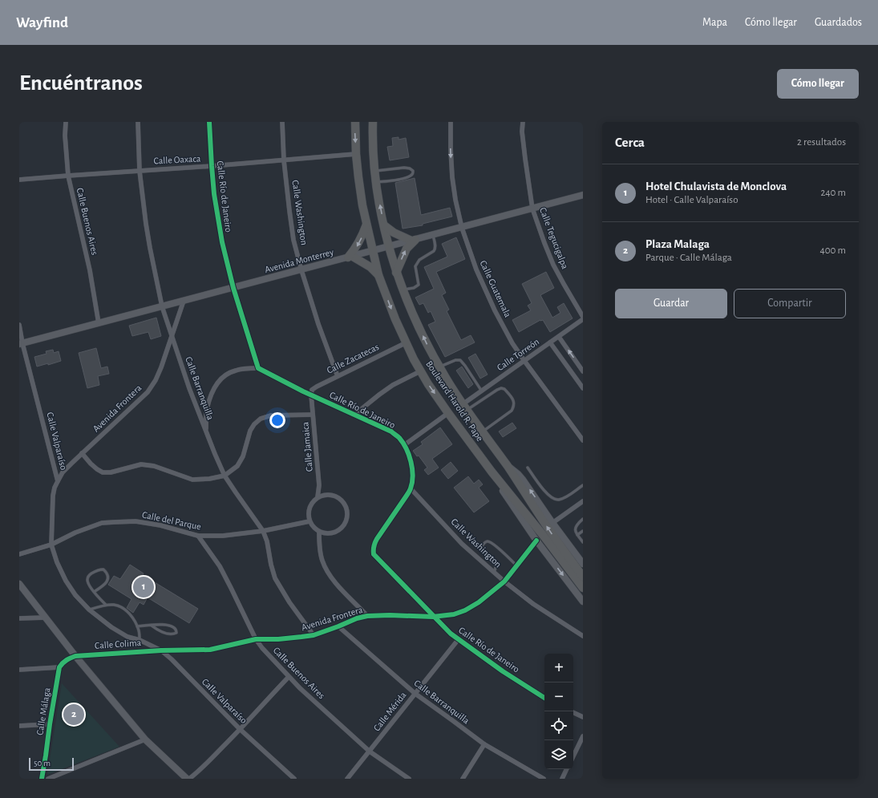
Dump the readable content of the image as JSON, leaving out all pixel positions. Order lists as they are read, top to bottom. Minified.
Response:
{"streets":{"highway":["Boulevard Harold R. Pape"],"street":["Calle Oaxaca","Calle Río de Janeiro","Calle Washington","Calle Buenos Aires","Calle Tegucigalpa","Avenida Monterrey","Calle Guatemala","Calle Torreón","Calle Zacatecas","Calle Barranquilla","Avenida Frontera","Calle Valparaíso","Calle Jamaica","Calle del Parque","Calle Colima","Calle Málaga","Calle Mérida"]},"crossings":[["Calle Oaxaca","Calle Río de Janeiro"],["Calle Oaxaca","Calle Washington"],["Calle Oaxaca","Calle Buenos Aires"],["Calle Oaxaca","Calle Barranquilla"],["Calle Oaxaca","Boulevard Harold R. Pape"],["Calle Río de Janeiro","Calle Washington"],["Calle Río de Janeiro","Avenida Monterrey"],["Calle Río de Janeiro","Calle Zacatecas"],["Calle Río de Janeiro","Avenida Frontera"],["Calle Río de Janeiro","Calle Jamaica"],["Calle Río de Janeiro","Calle Mérida"],["Calle Washington","Avenida Monterrey"],["Calle Washington","Calle Zacatecas"],["Calle Washington","Avenida Frontera"],["Calle Buenos Aires","Avenida Monterrey"],["Calle Buenos Aires","Avenida Frontera"],["Calle Buenos Aires","Calle del Parque"],["Calle Buenos Aires","Calle Mérida"],["Calle Tegucigalpa","Avenida Monterrey"],["Avenida Monterrey","Calle Guatemala"],["Avenida Monterrey","Calle Barranquilla"],["Avenida Monterrey","Boulevard Harold R. Pape"],["Avenida Monterrey","Avenida Frontera"],["Avenida Monterrey","Calle Valparaíso"],["Calle Guatemala","Calle Torreón"],["Calle Torreón","Boulevard Harold R. Pape"],["Calle Zacatecas","Boulevard Harold R. Pape"],["Calle Zacatecas","Calle Jamaica"],["Calle Barranquilla","Avenida Frontera"],["Calle Barranquilla","Calle del Parque"],["Calle Barranquilla","Calle Mérida"],["Avenida Frontera","Calle Valparaíso"],["Avenida Frontera","Calle Colima"],["Calle Valparaíso","Calle del Parque"],["Calle Valparaíso","Calle Colima"],["Calle Jamaica","Calle del Parque"]],"scale_bar":"50 m","page":{"header":"Wayfind","nav":["Mapa","Cómo llegar","Guardados"],"buttons":["Cómo llegar",["Guardar","Compartir"]],"title":"Encuéntranos","heading":["Cerca","2 resultados"],"list":[{"mark":"1","name":"Hotel Chulavista de Monclova","note":"Hotel · Calle Valparaíso","value":"240 m"},{"mark":"2","name":"Plaza Malaga","note":"Parque · Calle Málaga","value":"400 m"}],"pins":["1","2"],"map_buttons":["+","−"],"scale":"50 m"}}
